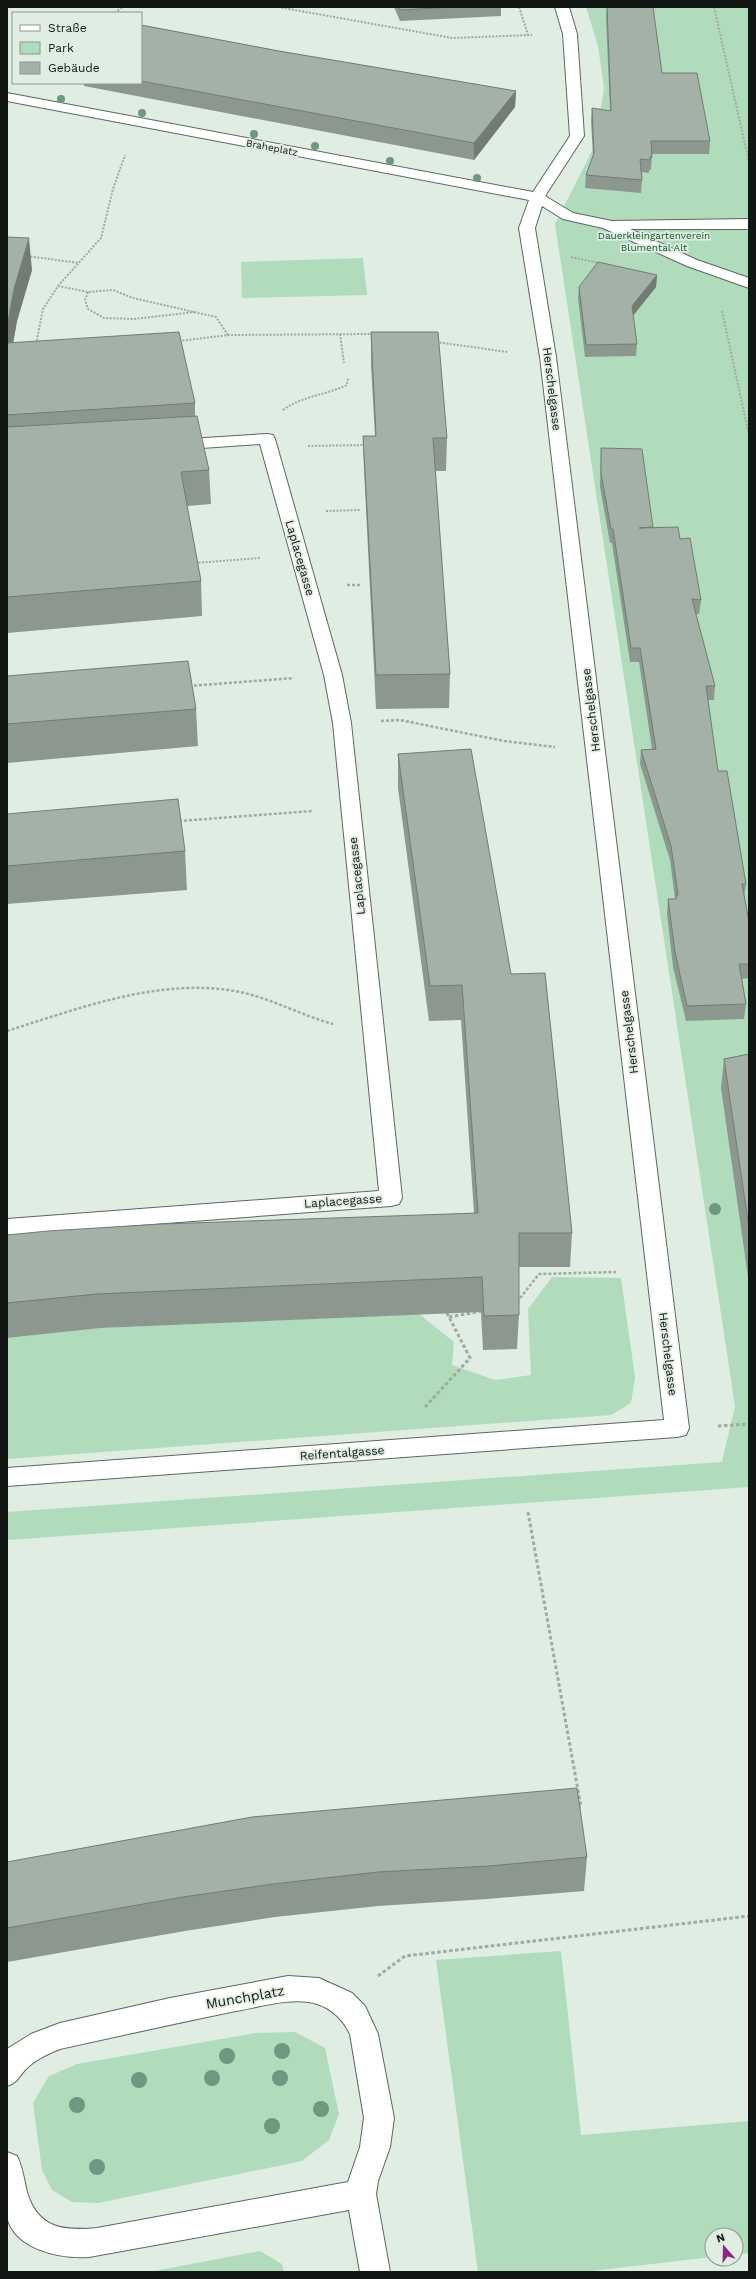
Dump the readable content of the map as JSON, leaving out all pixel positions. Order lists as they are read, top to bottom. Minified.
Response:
{"streets":{"street":["Braheplatz","Herschelgasse","Laplacegasse","Reifentalgasse","Munchplatz"]},"crossings":[["Braheplatz","Herschelgasse"],["Herschelgasse","Reifentalgasse"]],"parks":["Dauerkleingartenverein Blumental Alt"],"legend":["Straße","Park","Gebäude"],"north":"top"}
